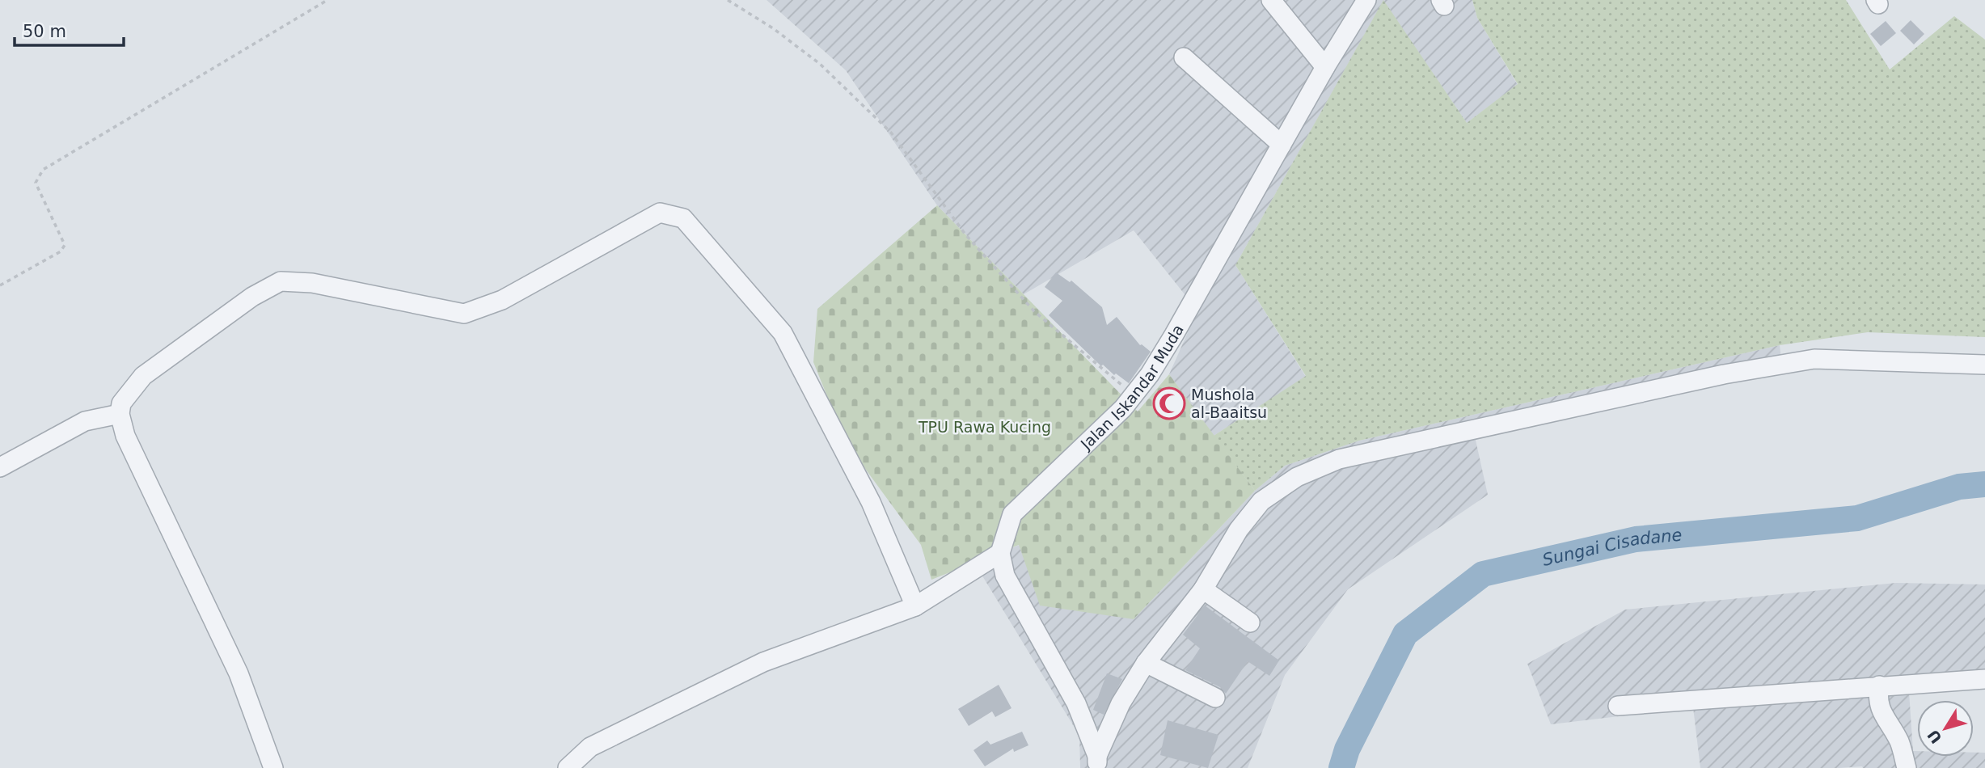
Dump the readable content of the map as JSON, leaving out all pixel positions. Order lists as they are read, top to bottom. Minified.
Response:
{"streets":{"street":["Jalan Iskandar Muda"]},"water":["Sungai Cisadane"],"parks":["TPU Rawa Kucing"],"places":{"mosque":["Mushola al-Baaitsu"]},"scale_bar":"50 m","north":"bottom left"}
